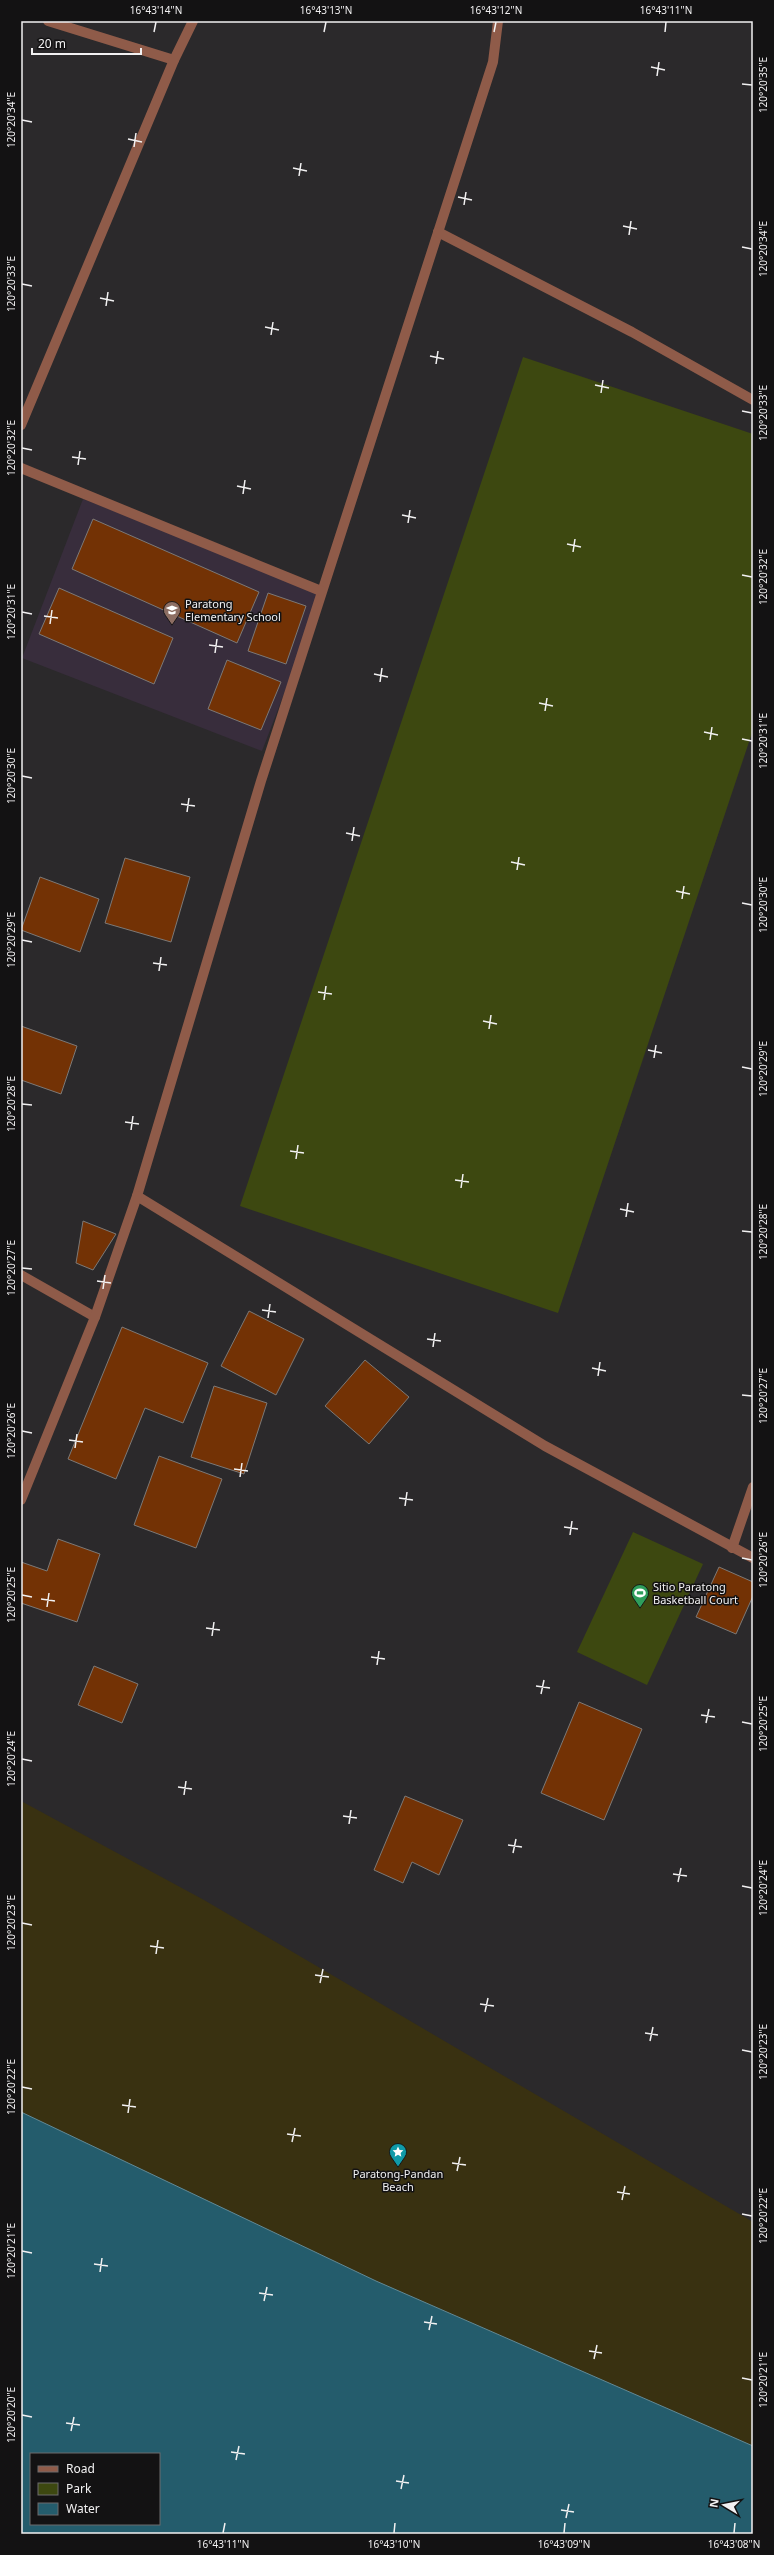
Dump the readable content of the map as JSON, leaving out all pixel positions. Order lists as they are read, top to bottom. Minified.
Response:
{"places":{"school or university":["Paratong Elementary School"],"sports":["Sitio Paratong Basketball Court"],"place":["Paratong-Pandan Beach"]},"legend":["Road","Park","Water"],"scale_bar":"20 m","north":"left","coordinates":["16°43'14\"N","16°43'13\"N","16°43'12\"N","16°43'11\"N","120°20'35\"E","120°20'34\"E","120°20'33\"E","120°20'32\"E","120°20'31\"E","120°20'30\"E","120°20'29\"E","120°20'28\"E","120°20'27\"E","120°20'26\"E","120°20'25\"E","120°20'24\"E","120°20'23\"E","120°20'22\"E","120°20'21\"E","120°20'20\"E","16°43'10\"N","16°43'09\"N","16°43'08\"N"]}
